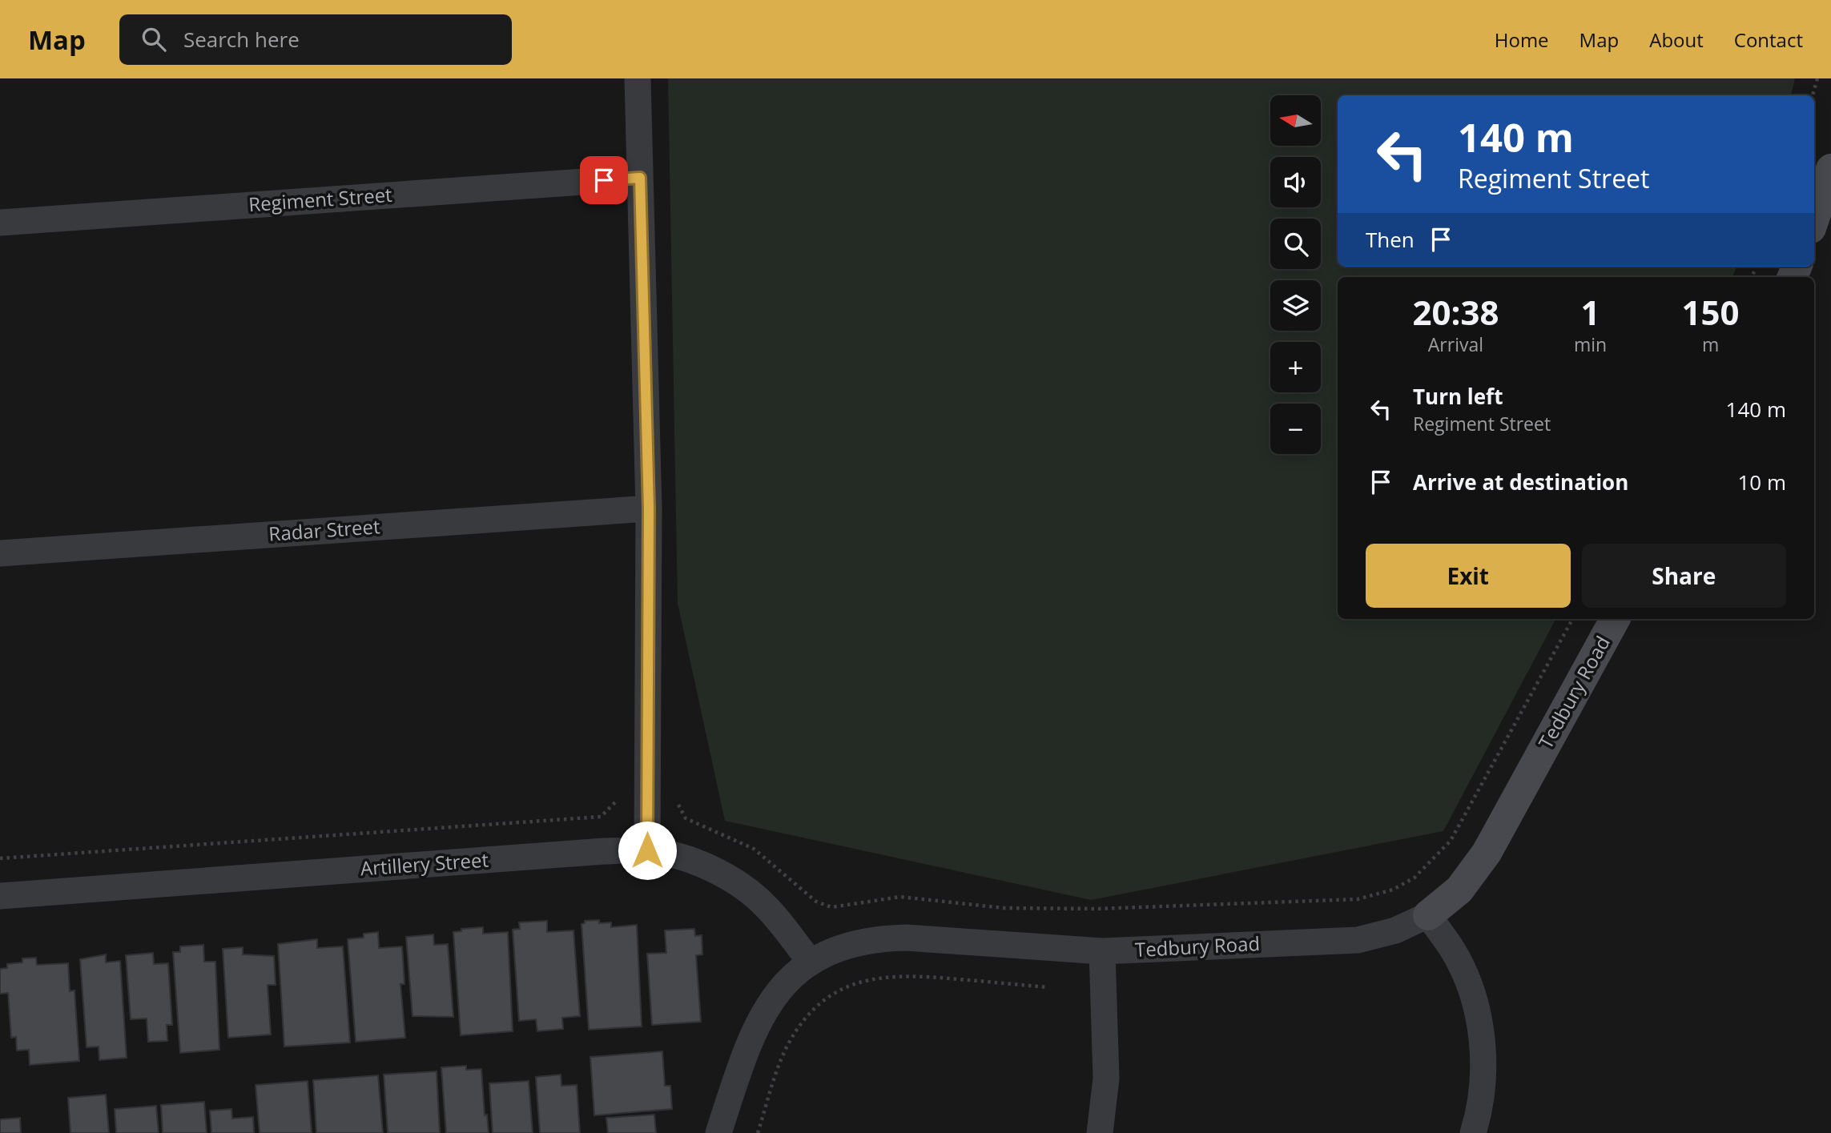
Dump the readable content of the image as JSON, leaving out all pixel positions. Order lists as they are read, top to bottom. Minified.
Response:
{"streets":{"street":["Regiment Street","Radar Street","Tedbury Road","Artillery Street"]},"crossings":[["Tedbury Road","Artillery Street"]],"north":"left","page":{"header":"Map","search":"Search here","nav":["Home","Map","About","Contact"],"map_buttons":["+","−"],"turn":["140 m","Regiment Street"],"then":"Then","eta":["20:38","Arrival","1","min","150","m"],"list":[{"name":"Turn left","note":"Regiment Street","value":"140 m"},{"name":"Arrive at destination","value":"10 m"}],"buttons":["Exit","Share"]}}
